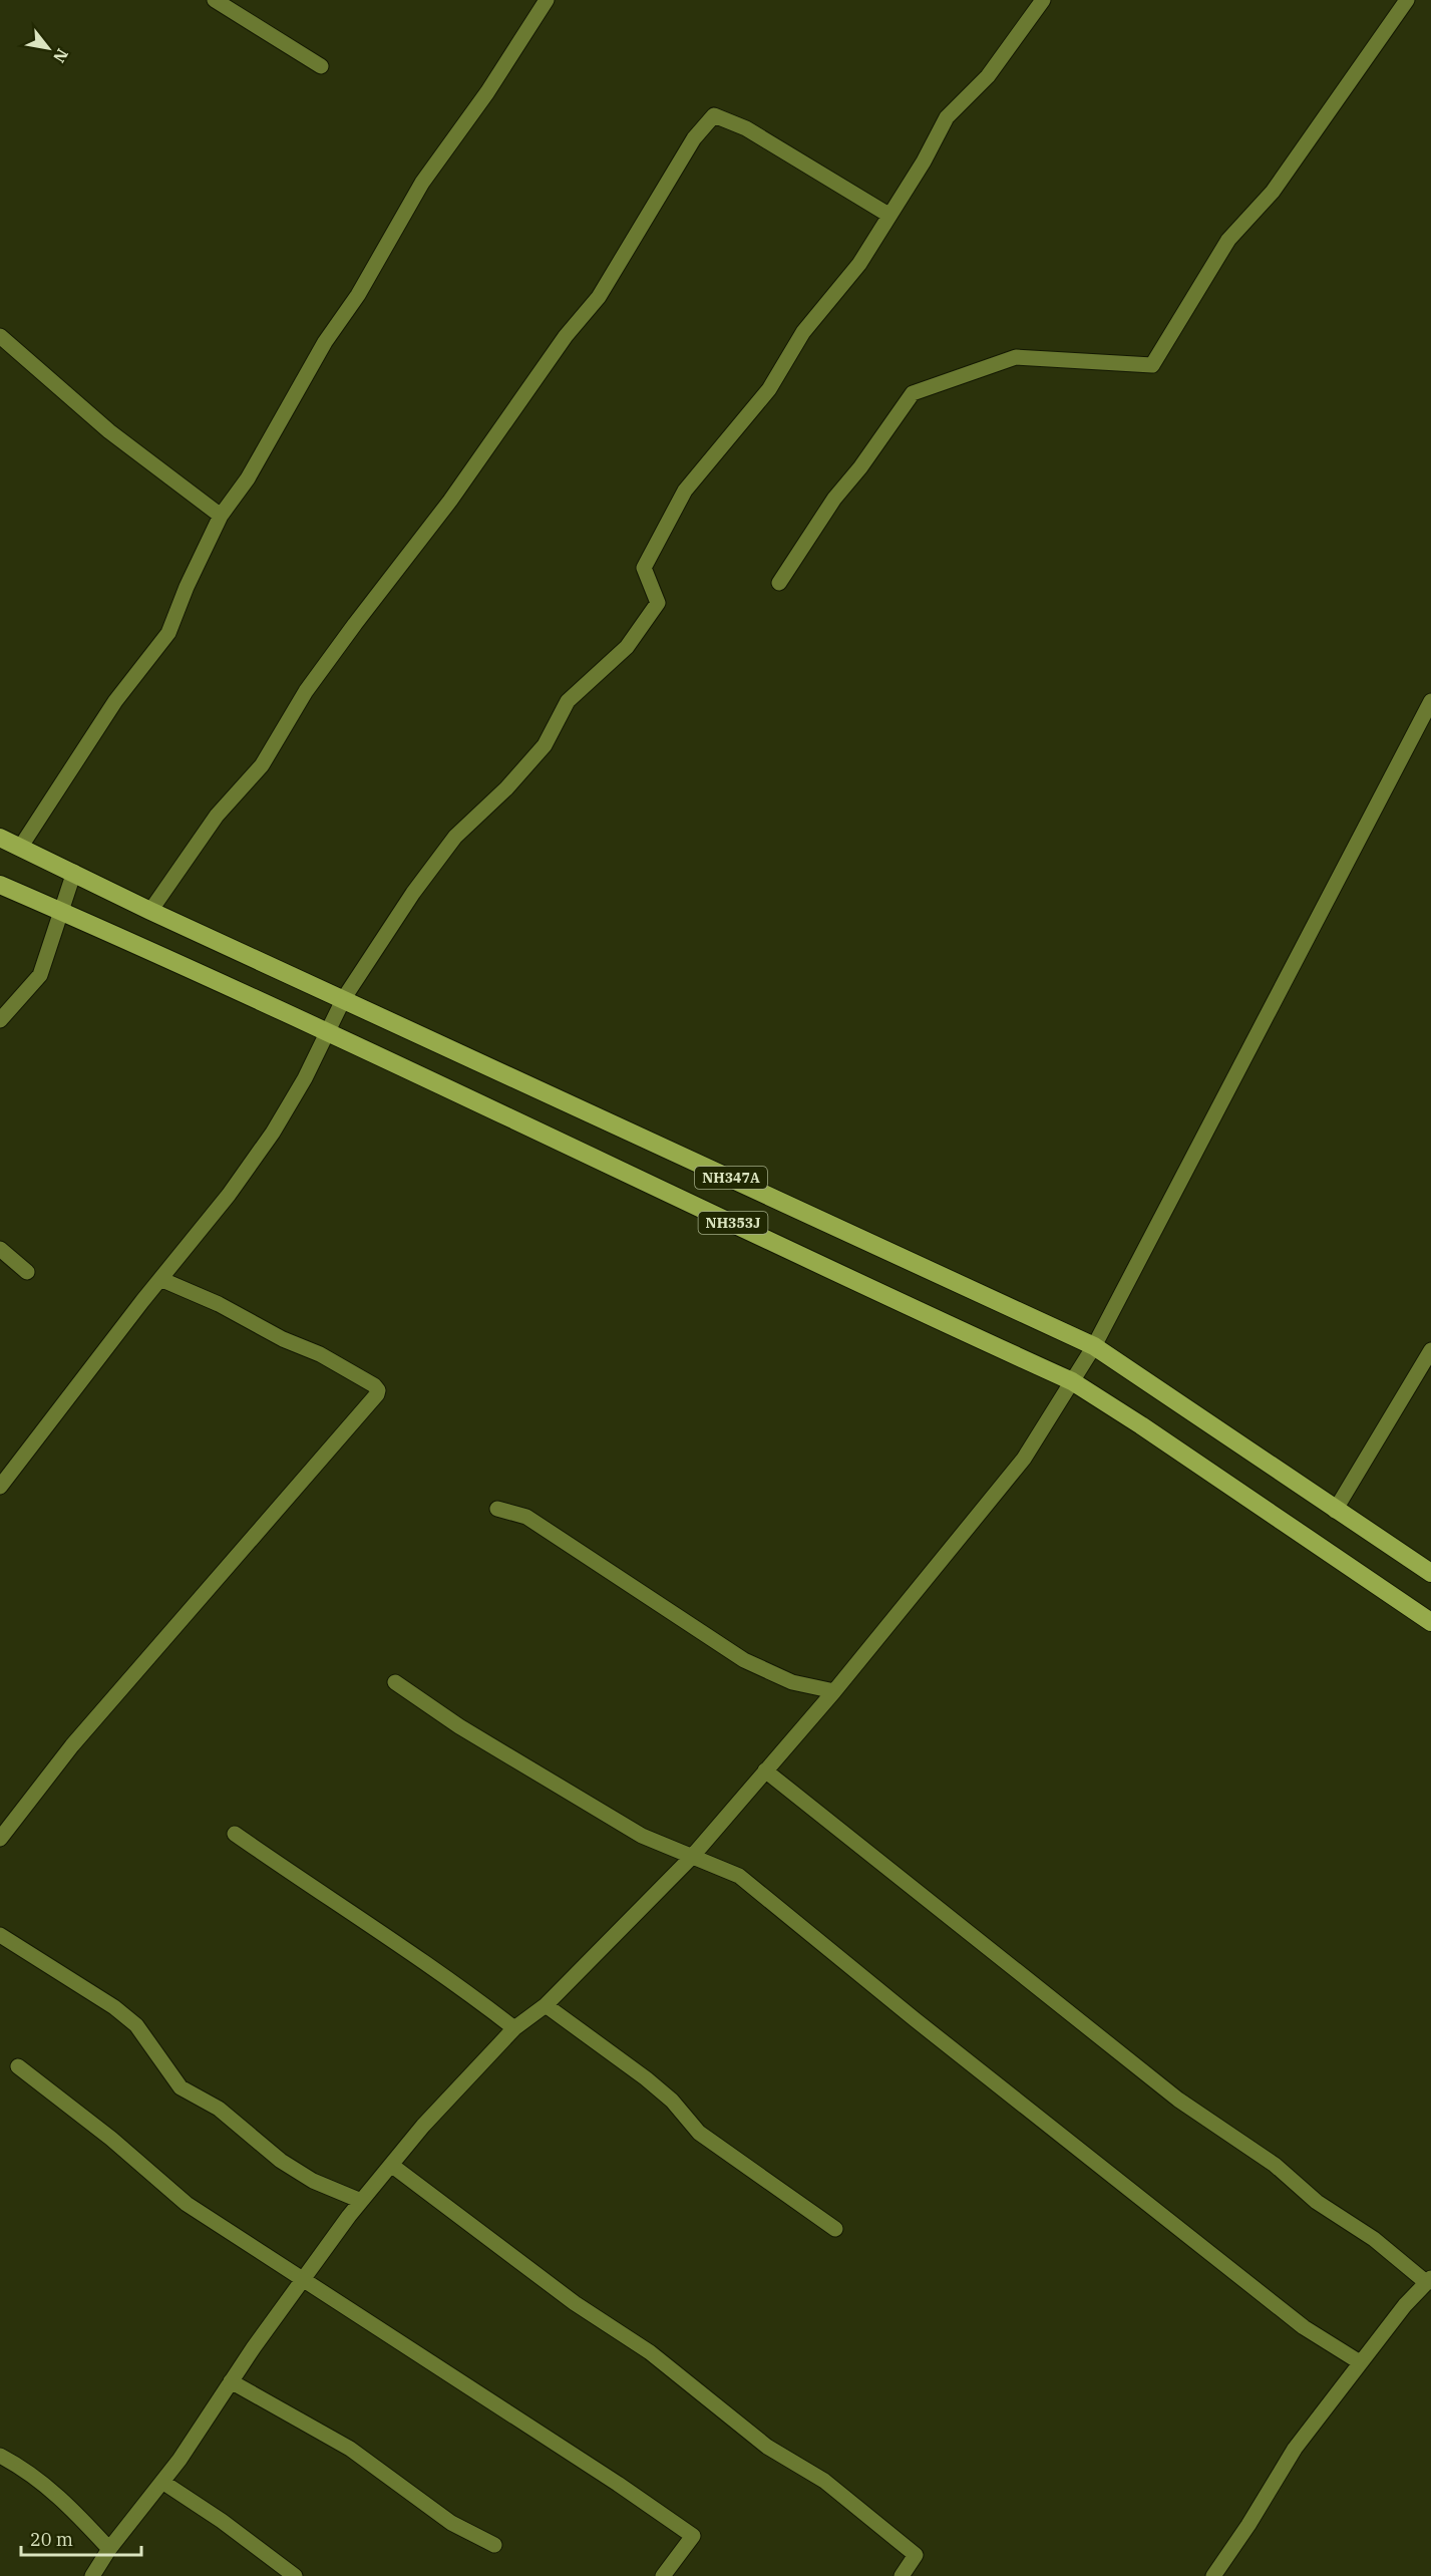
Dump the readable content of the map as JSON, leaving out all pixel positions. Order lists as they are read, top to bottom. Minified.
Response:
{"streets":{"highway":["NH347A","NH353J"]},"scale_bar":"20 m","north":"bottom right"}
